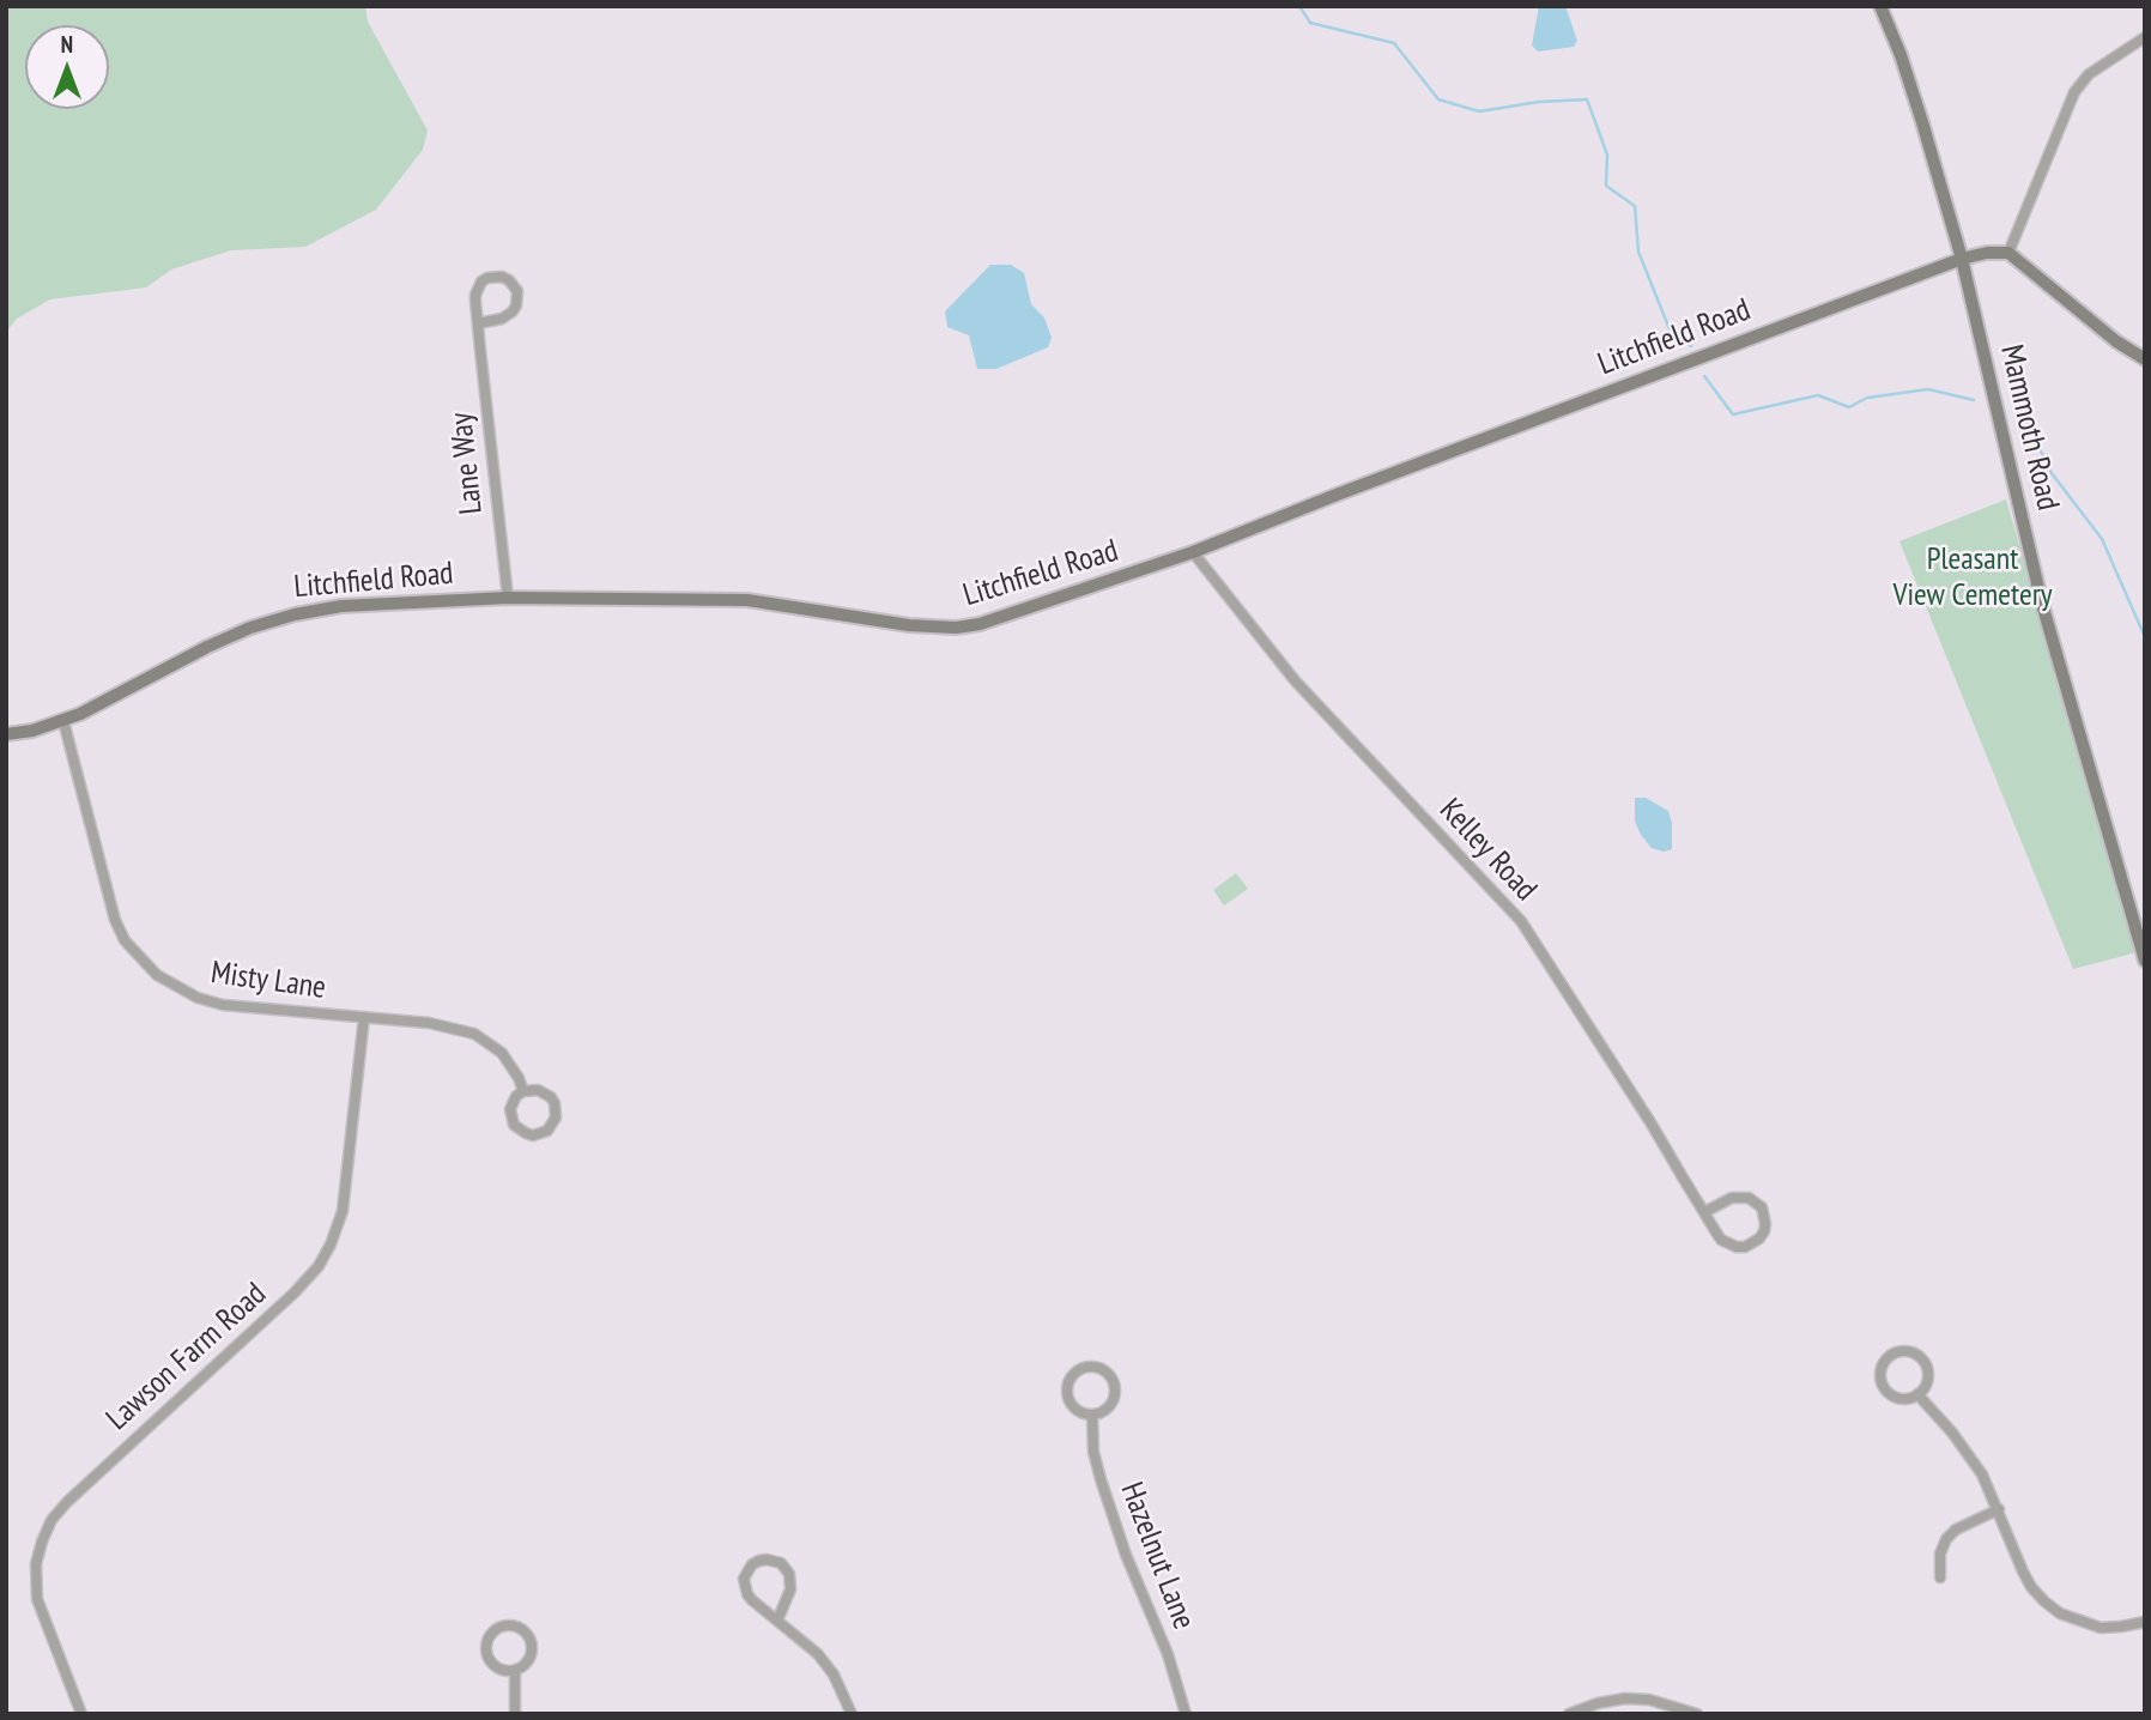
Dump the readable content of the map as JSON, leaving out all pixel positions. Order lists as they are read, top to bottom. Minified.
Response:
{"streets":{"street":["Litchfield Road","Mammoth Road","Lane Way","Kelley Road","Misty Lane","Lawson Farm Road","Hazelnut Lane"]},"crossings":[["Litchfield Road","Mammoth Road"],["Litchfield Road","Lane Way"],["Litchfield Road","Kelley Road"],["Litchfield Road","Misty Lane"],["Misty Lane","Lawson Farm Road"]],"parks":["Pleasant View Cemetery"],"north":"top"}
